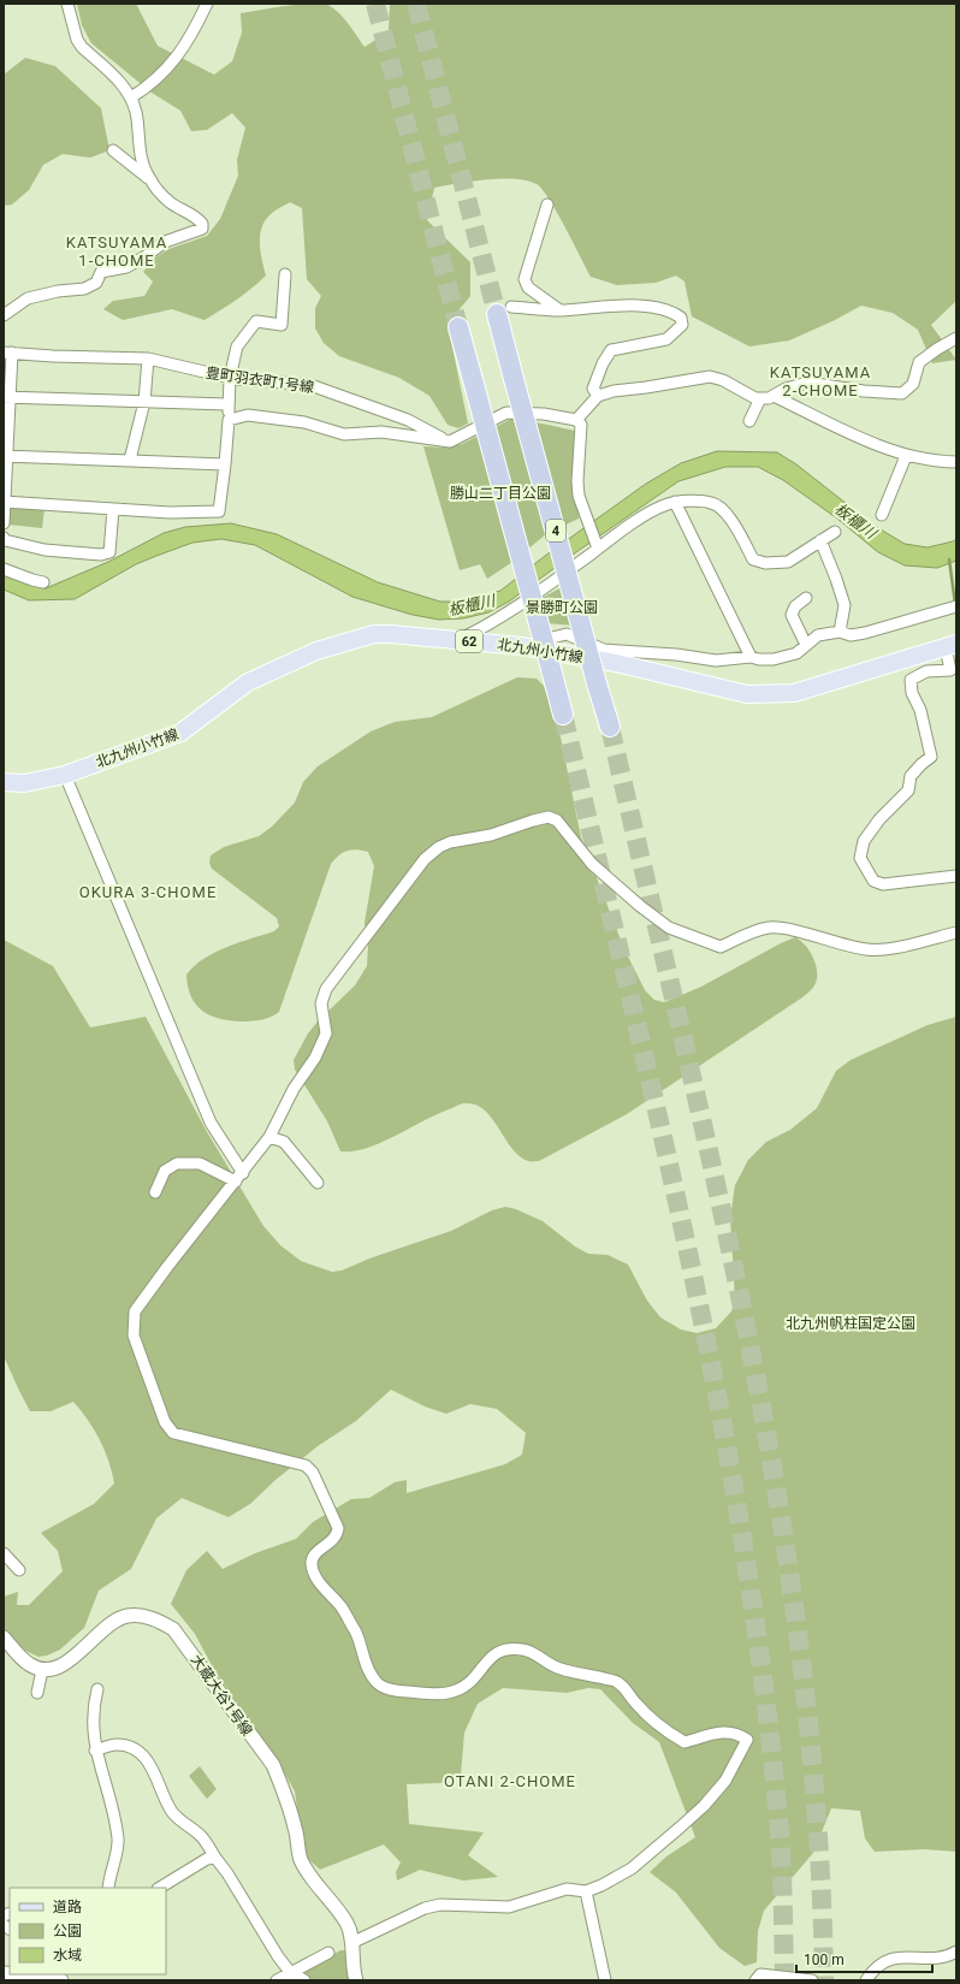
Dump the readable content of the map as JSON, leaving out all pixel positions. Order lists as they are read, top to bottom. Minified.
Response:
{"streets":{"highway":["4"],"main road":["62","北九州小竹線"],"street":["豊町羽衣町1号線","大蔵大谷1号線"]},"districts":["KATSUYAMA 1-CHOME","KATSUYAMA 2-CHOME","OKURA 3-CHOME","OTANI 2-CHOME"],"water":["板櫃川"],"parks":["勝山二丁目公園","景勝町公園","北九州帆柱国定公園"],"legend":["道路","公園","水域"],"scale_bar":"100 m"}
